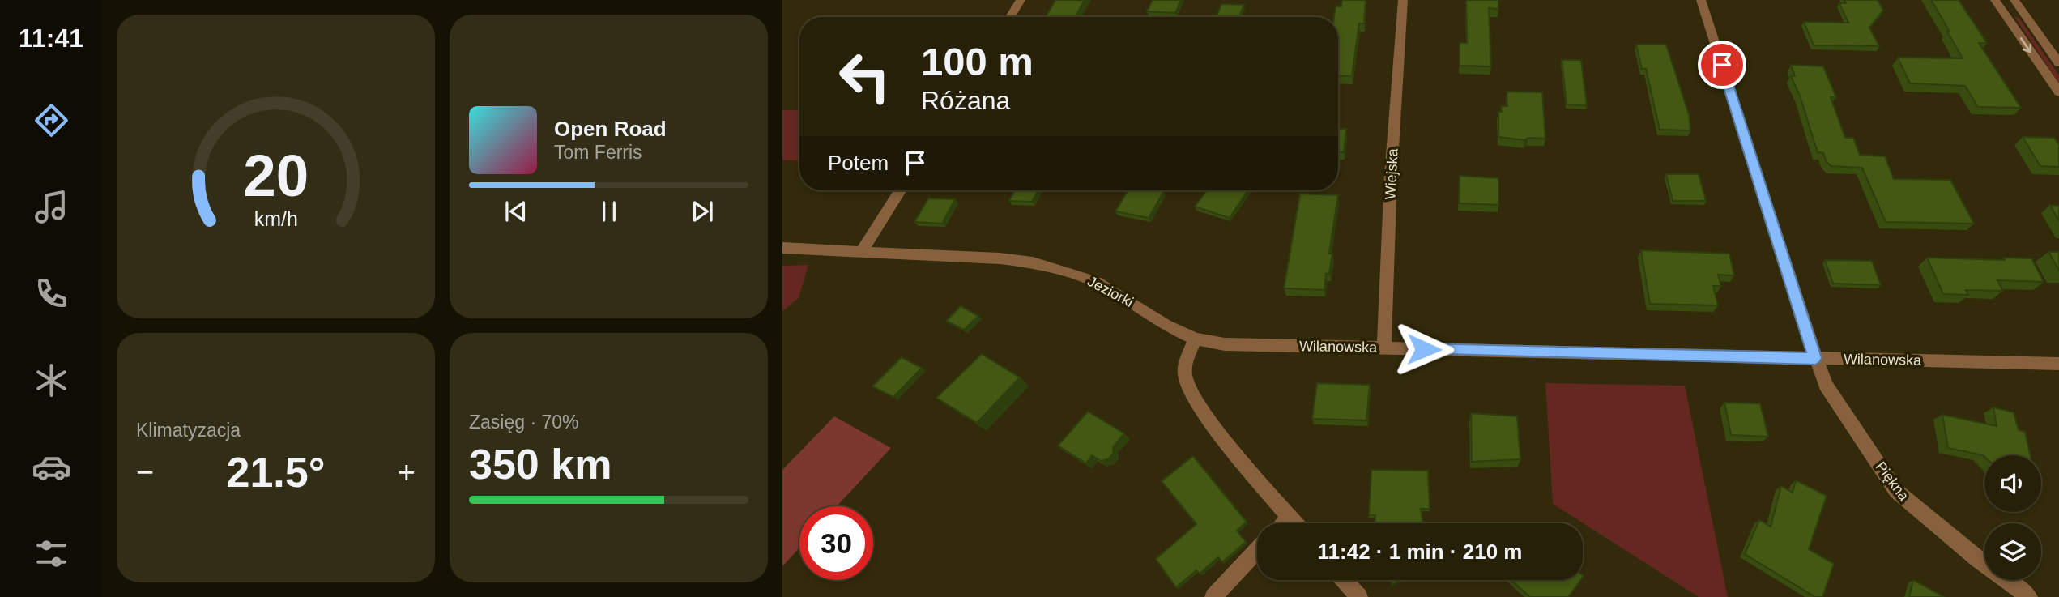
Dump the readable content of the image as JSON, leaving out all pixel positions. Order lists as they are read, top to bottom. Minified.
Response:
{"streets":{"street":["Wiejska","Jeziorki","Wilanowska","Piękna"]},"crossings":[["Wiejska","Wilanowska"],["Jeziorki","Wilanowska"],["Wilanowska","Piękna"]],"page":{"tabs":"11:41","turn":["100 m","Różana"],"song":["Open Road","Tom Ferris"],"then":"Potem","tile":["Klimatyzacja",["Zasięg · 70%","350 km"]],"heat":["−","21.5°","+"],"limit":"30","trip":"11:42 · 1 min · 210 m","gauge":["20","km/h"]}}
